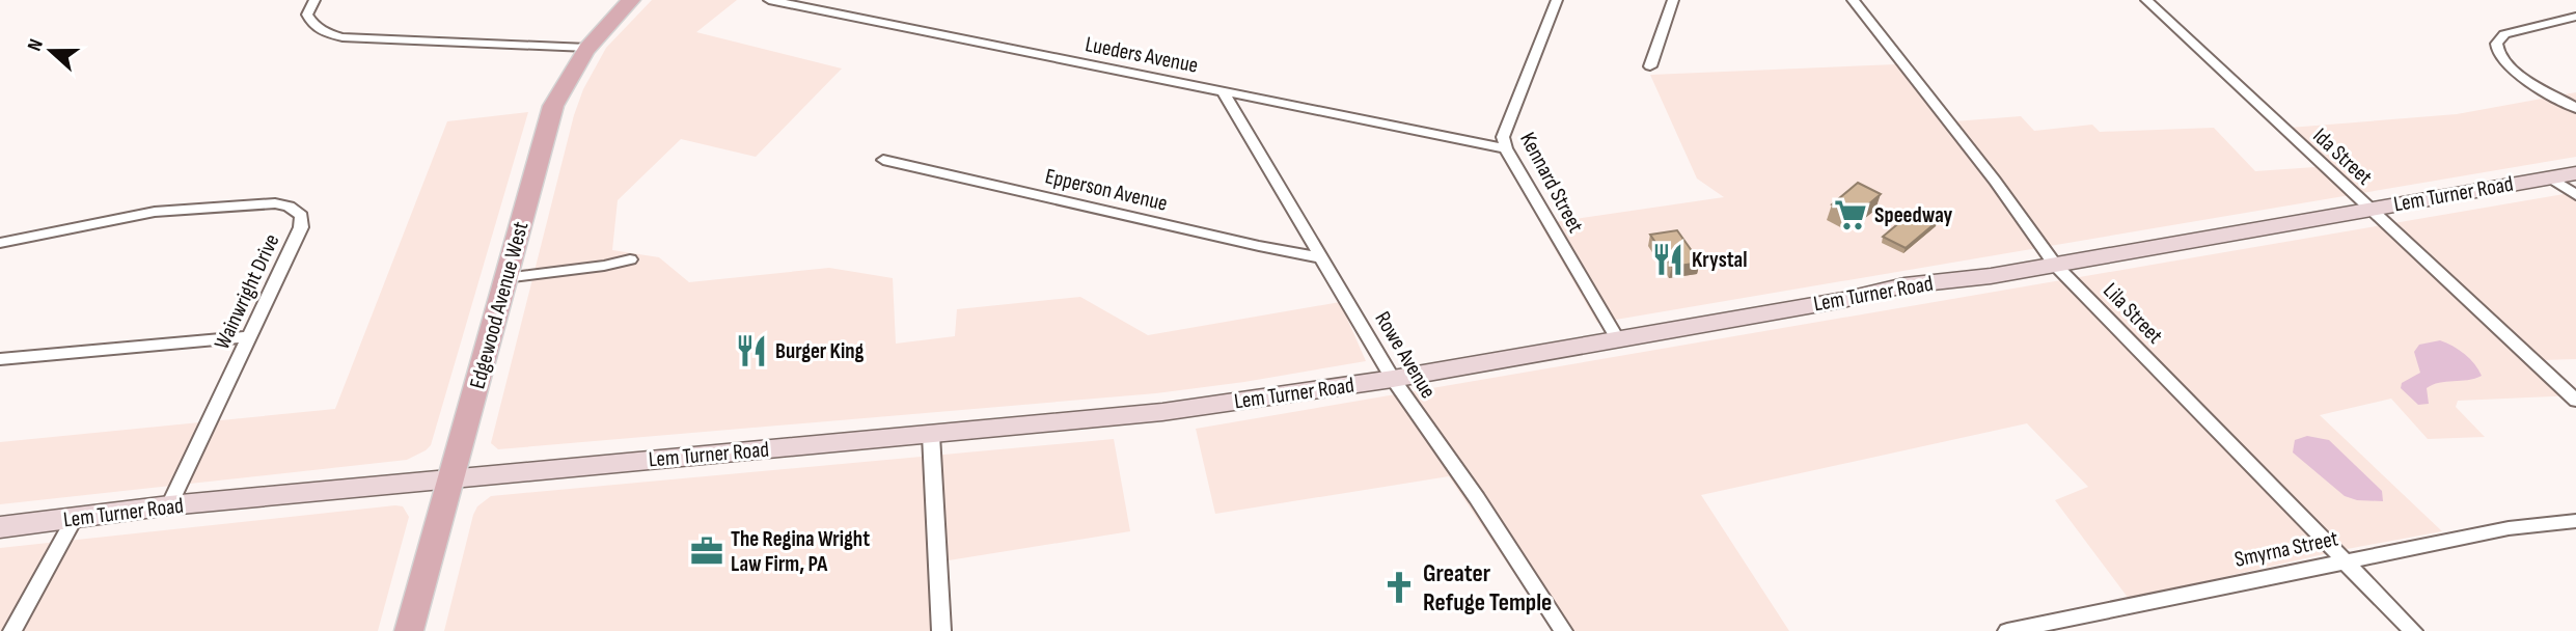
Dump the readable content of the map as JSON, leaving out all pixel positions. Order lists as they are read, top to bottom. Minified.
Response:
{"streets":{"main road":["Lem Turner Road","Edgewood Avenue West"],"street":["Lueders Avenue","Ida Street","Kennard Street","Epperson Avenue","Wainwright Drive","Lila Street","Rowe Avenue","Smyrna Street"]},"crossings":[["Lueders Avenue","Kennard Street"],["Lueders Avenue","Rowe Avenue"],["Ida Street","Lem Turner Road"],["Kennard Street","Lem Turner Road"],["Epperson Avenue","Rowe Avenue"],["Lem Turner Road","Wainwright Drive"],["Lem Turner Road","Edgewood Avenue West"],["Lem Turner Road","Lila Street"],["Lem Turner Road","Rowe Avenue"],["Lila Street","Smyrna Street"]],"places":{"supermarket":["Speedway"],"restaurant":["Krystal","Burger King"],"office":["The Regina Wright Law Firm, PA"],"church":["Greater Refuge Temple"]},"north":"left"}
